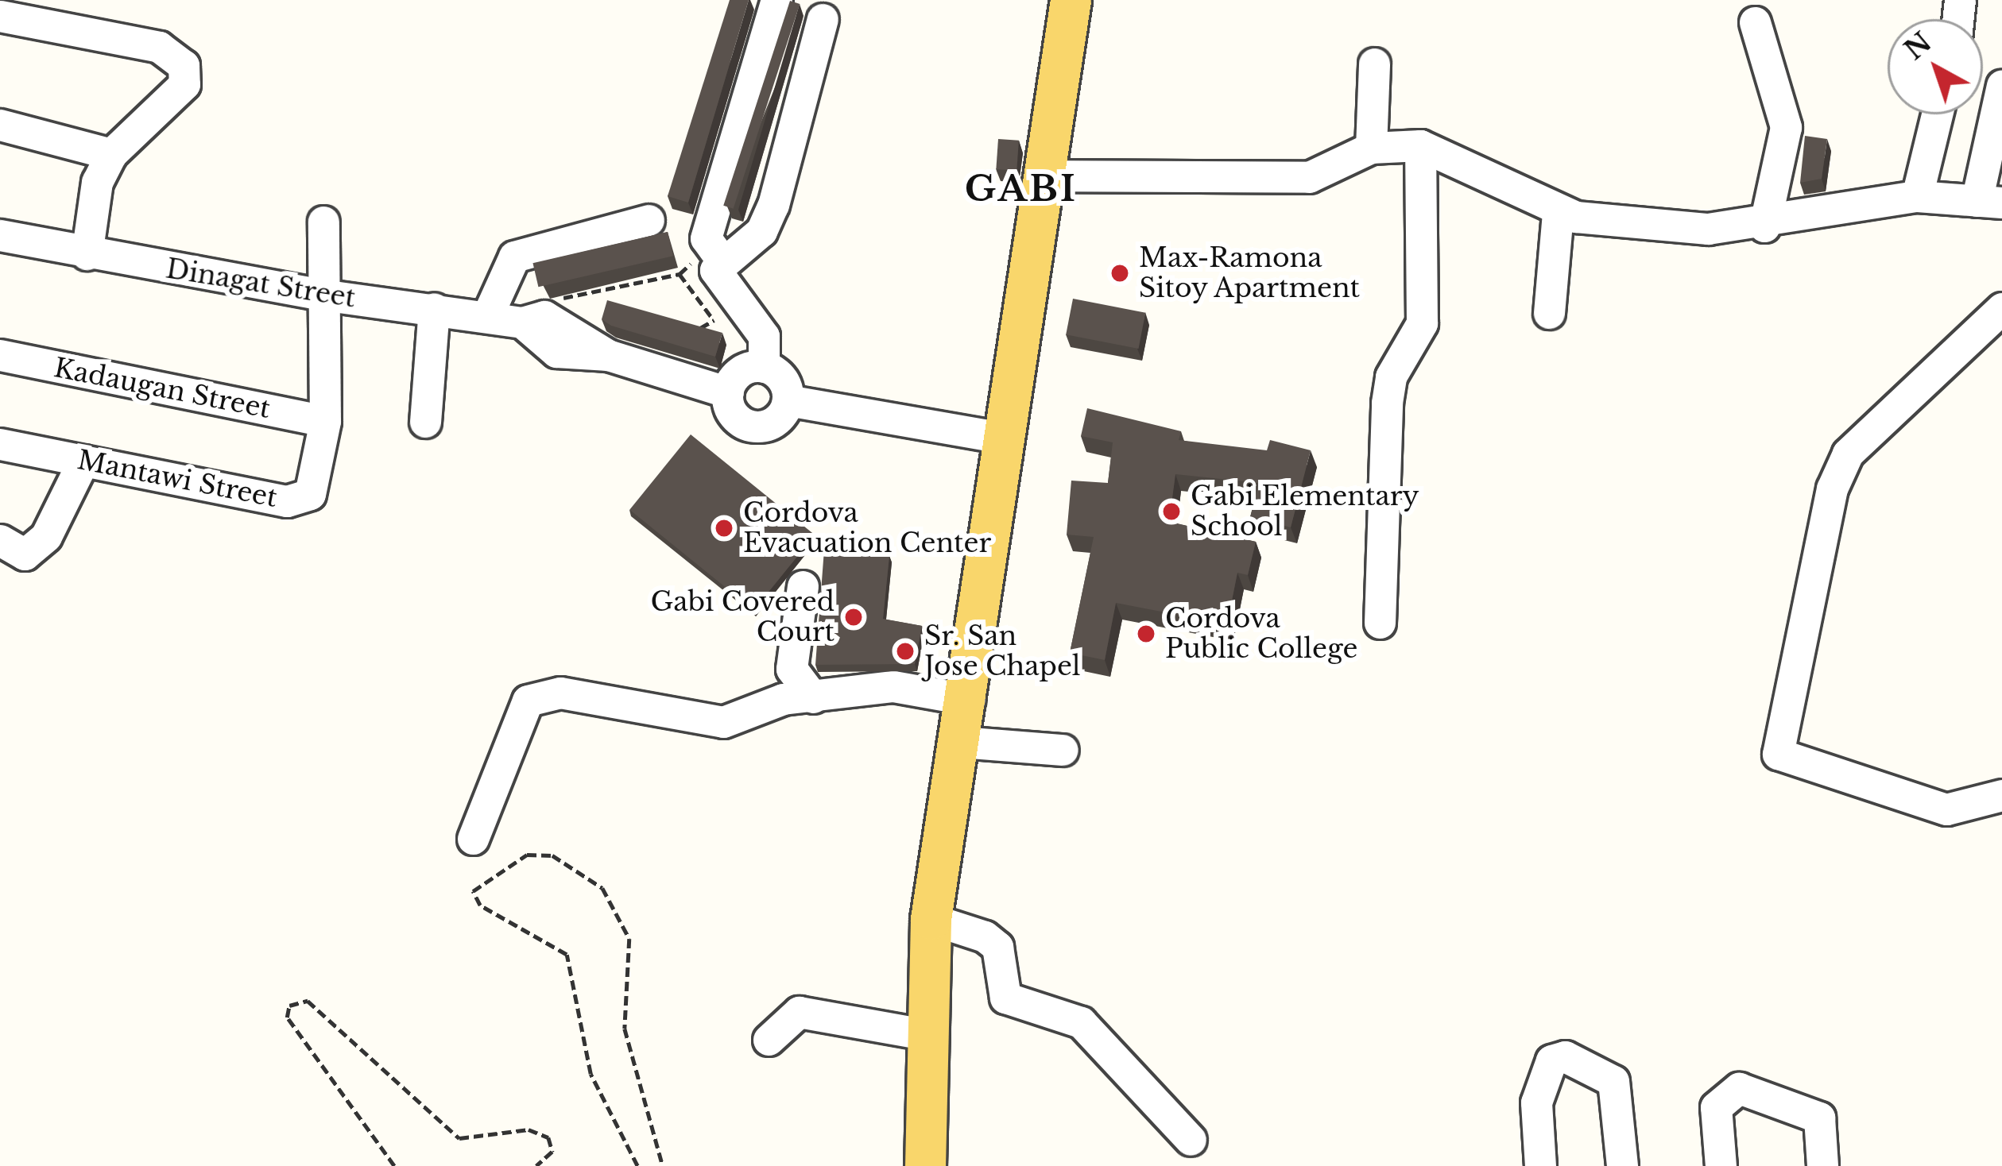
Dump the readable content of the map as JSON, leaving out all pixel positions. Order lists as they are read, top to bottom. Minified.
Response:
{"streets":{"street":["Dinagat Street","Kadaugan Street","Mantawi Street"]},"crossings":[["Dinagat Street","Mantawi Street"],["Kadaugan Street","Mantawi Street"]],"districts":["GABI"],"places":["Max-Ramona Sitoy Apartment","Gabi Elementary School","Cordova Evacuation Center","Gabi Covered Court","Cordova Public College","Sr. San Jose Chapel"],"north":"top left"}
